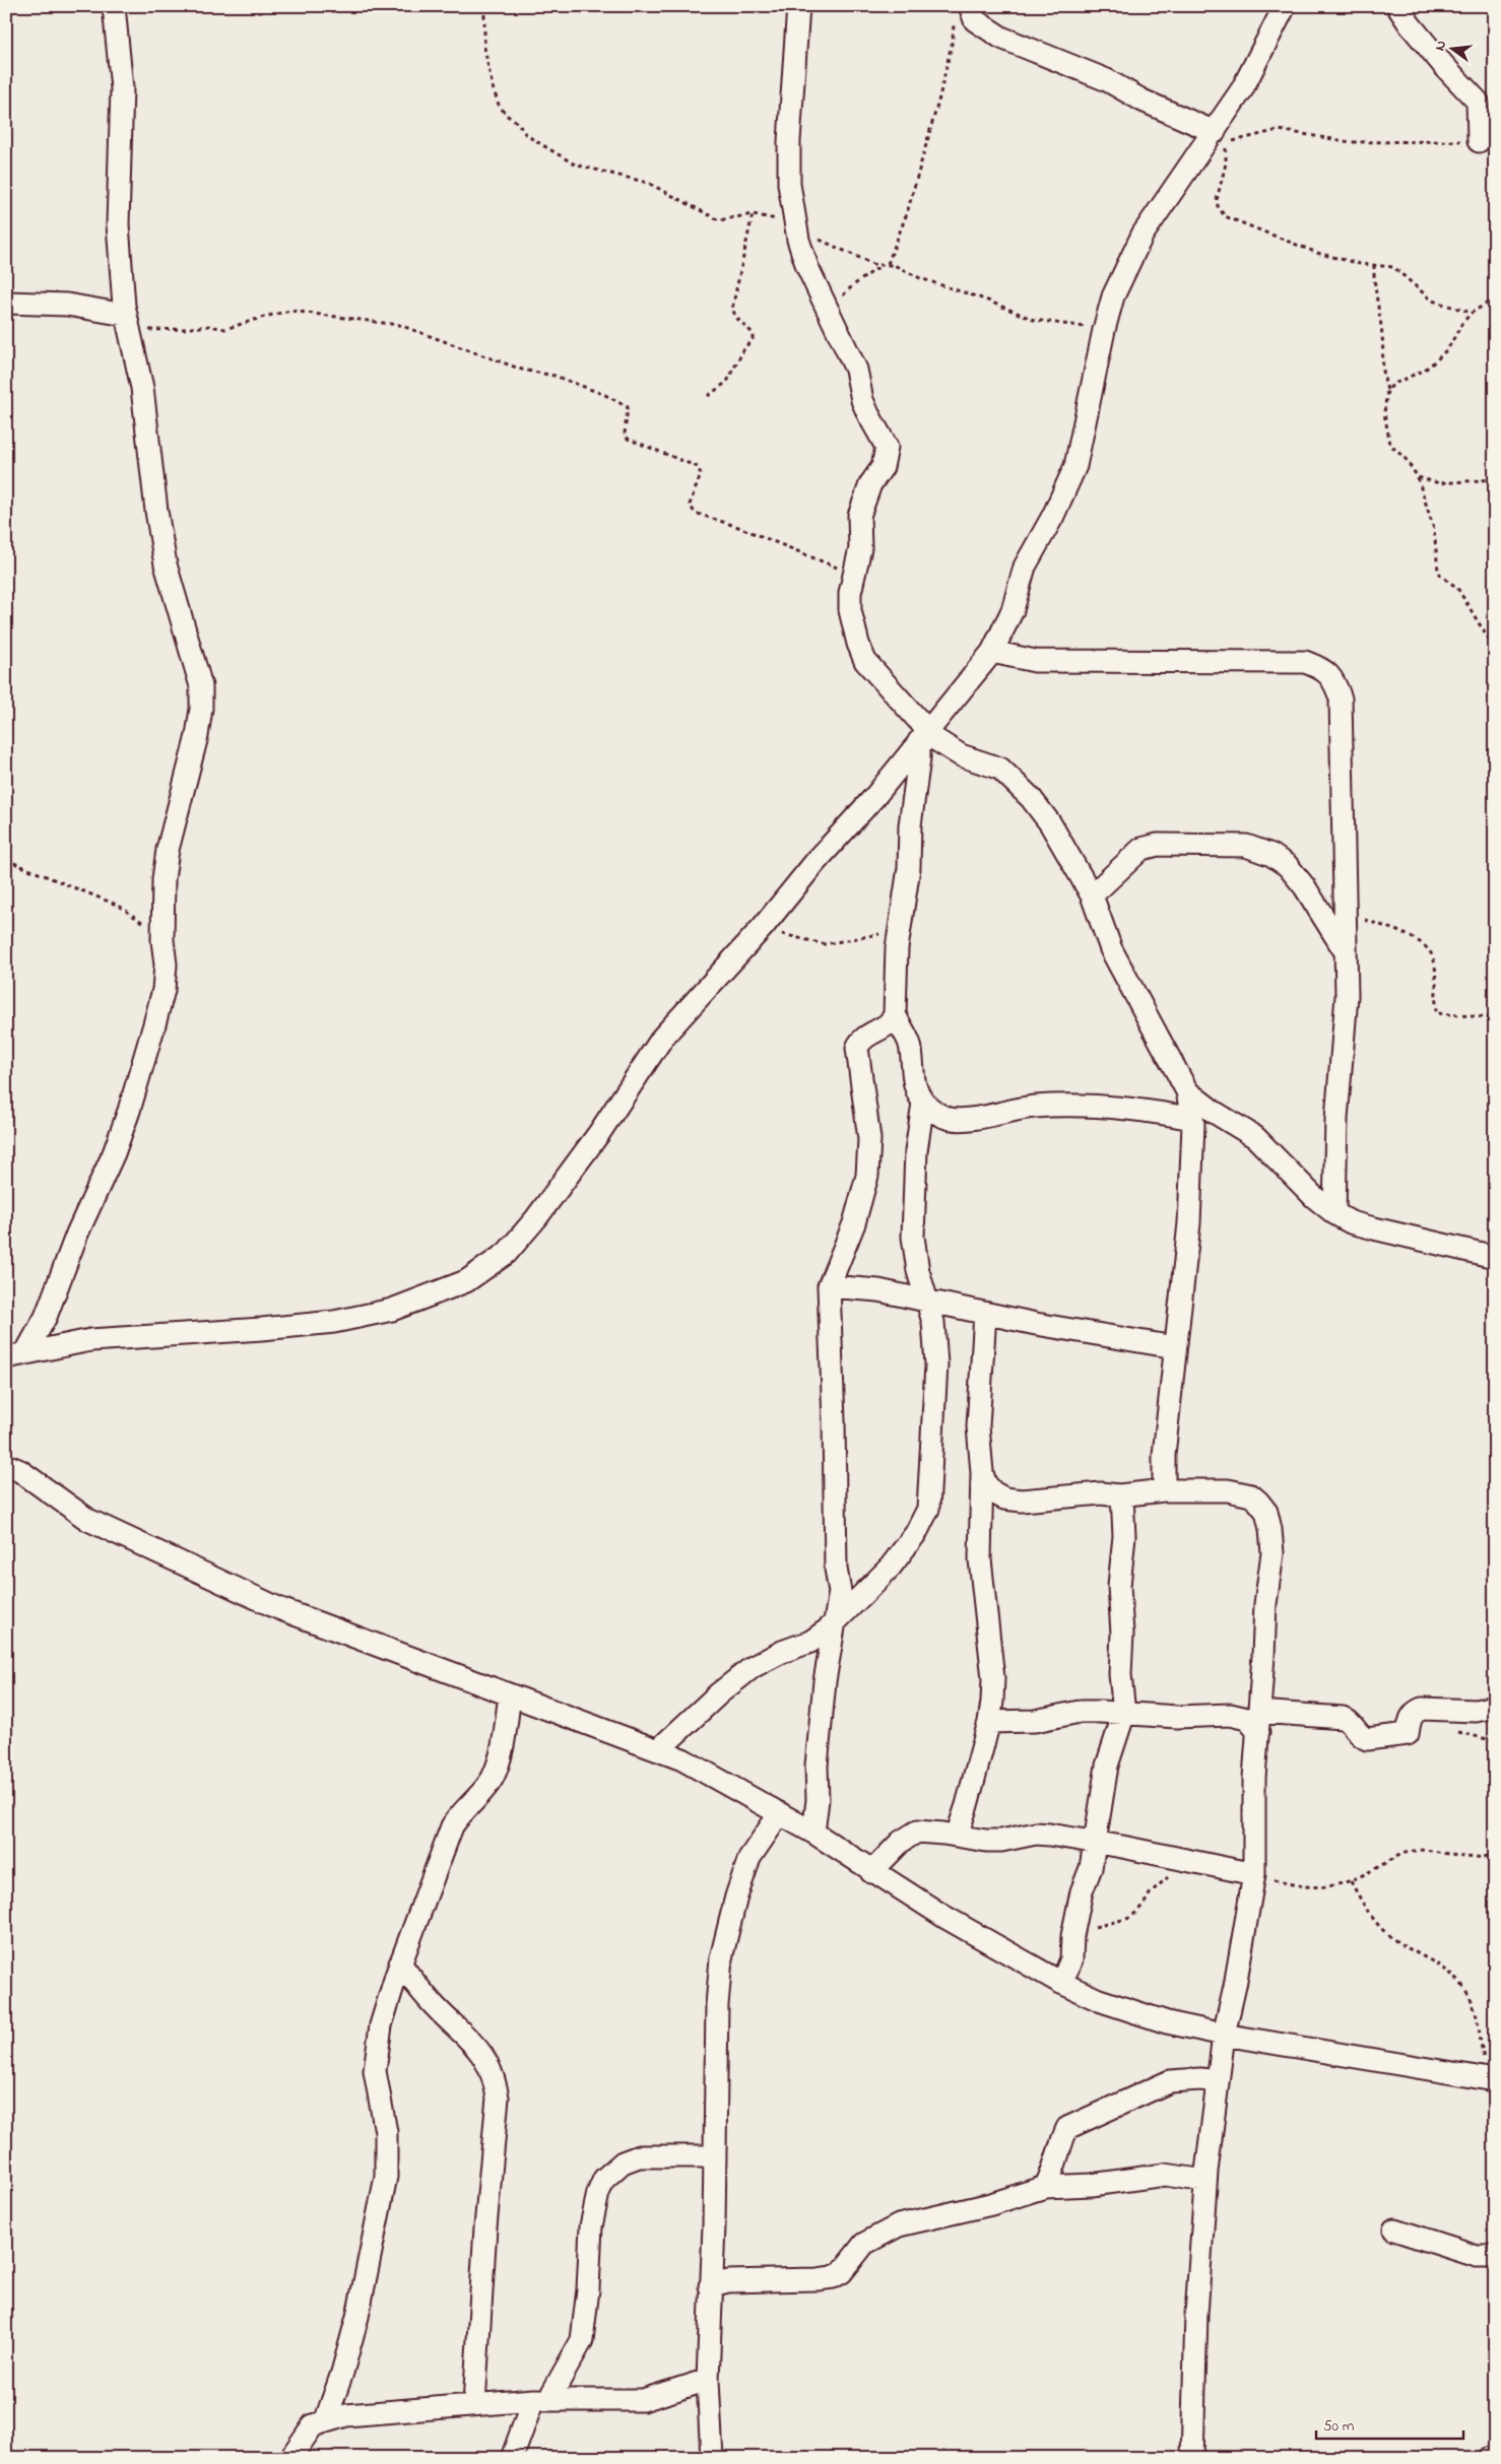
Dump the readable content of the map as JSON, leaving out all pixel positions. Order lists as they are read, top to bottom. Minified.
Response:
{"scale_bar":"50 m","north":"left"}
